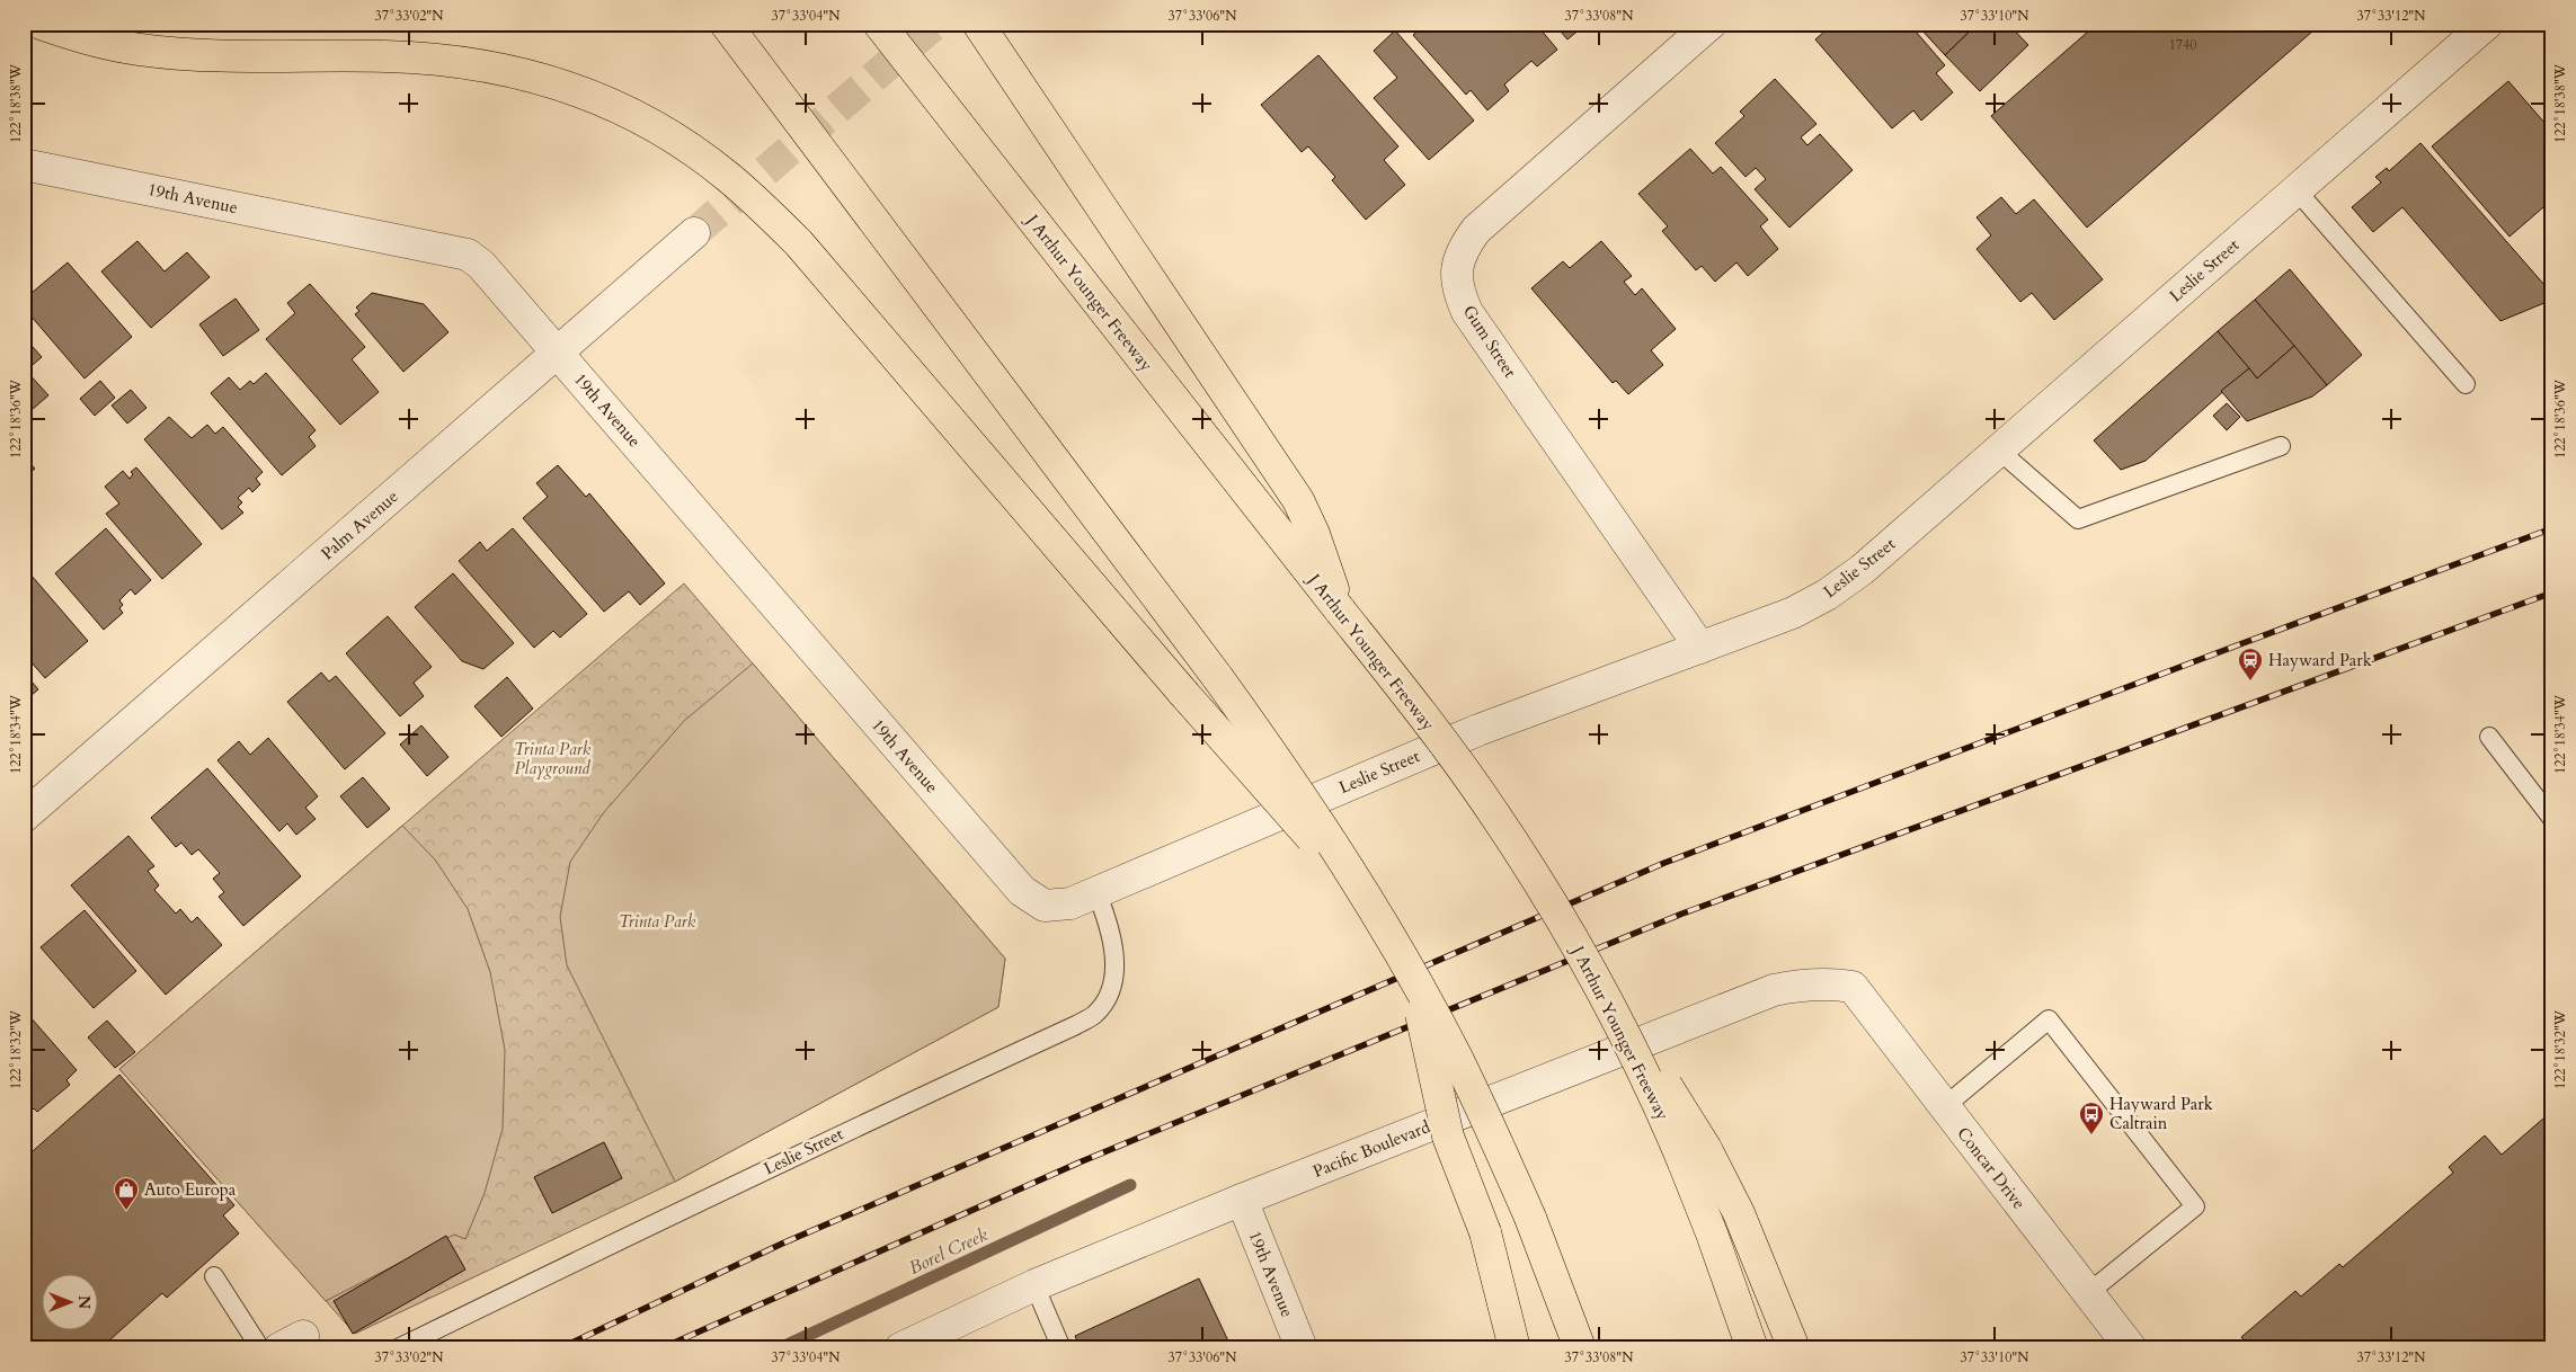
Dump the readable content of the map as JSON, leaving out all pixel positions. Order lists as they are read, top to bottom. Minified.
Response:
{"streets":{"highway":["J Arthur Younger Freeway"],"street":["19th Avenue","Leslie Street","Gum Street","Palm Avenue","Pacific Boulevard","Concar Drive"]},"crossings":[["19th Avenue","Leslie Street"],["19th Avenue","Palm Avenue"],["19th Avenue","Pacific Boulevard"],["Leslie Street","Gum Street"],["Pacific Boulevard","Concar Drive"]],"water":["Borel Creek"],"parks":["Trinta Park Playground","Trinta Park"],"places":{"station":["Hayward Park"],"bus stop":["Hayward Park Caltrain"],"shop":["Auto Europa"]},"house_numbers":["1740"],"north":"right","coordinates":["37°33'02\"N","37°33'04\"N","37°33'06\"N","37°33'08\"N","37°33'10\"N","37°33'12\"N","122°18'38\"W","122°18'36\"W","122°18'34\"W","122°18'32\"W"]}
